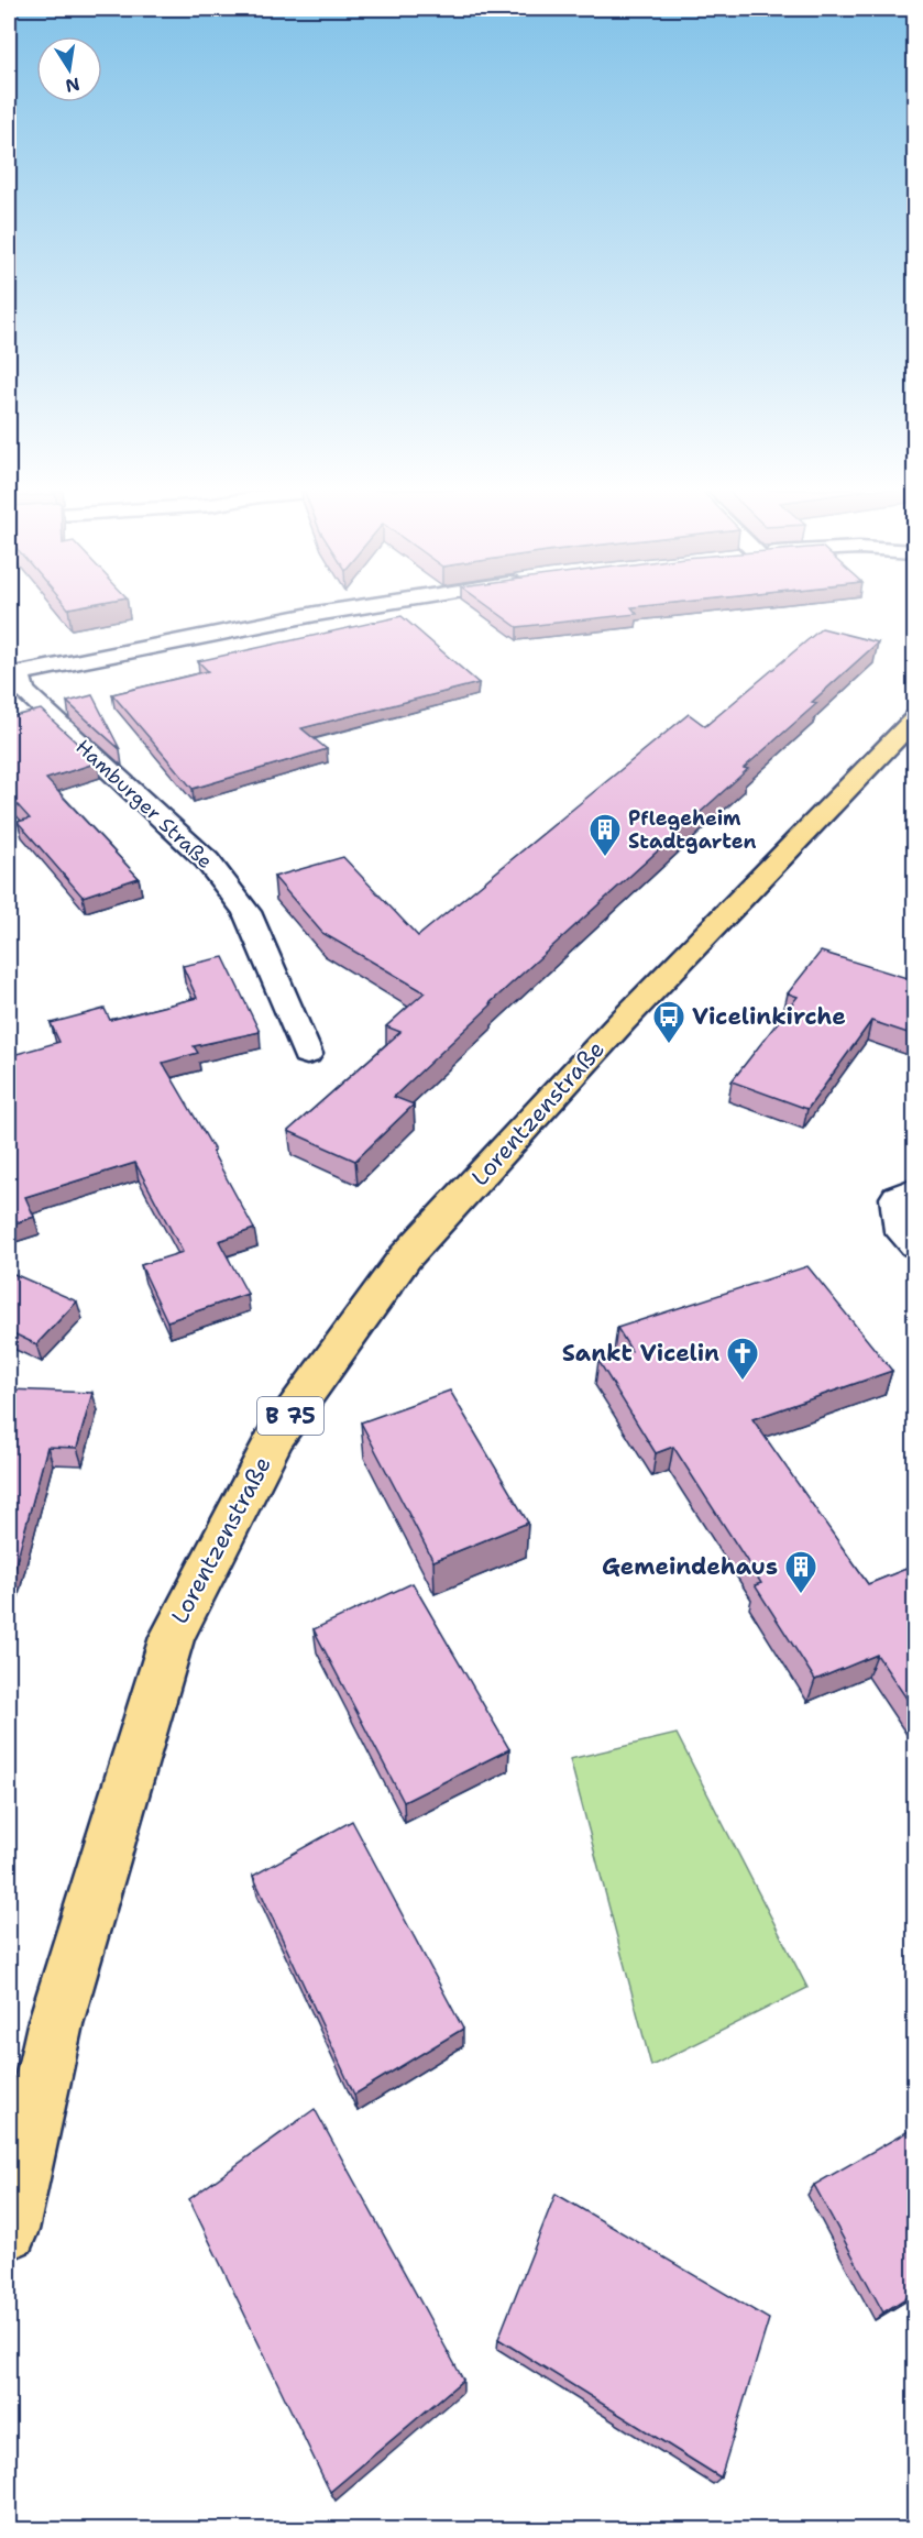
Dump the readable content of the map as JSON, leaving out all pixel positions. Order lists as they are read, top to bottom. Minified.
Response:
{"streets":{"main road":["Lorentzenstraße","B 75"],"street":["Hamburger Straße"]},"places":{"building":["Pflegeheim Stadtgarten","Gemeindehaus"],"bus stop":["Vicelinkirche"],"church":["Sankt Vicelin"]},"north":"bottom"}
